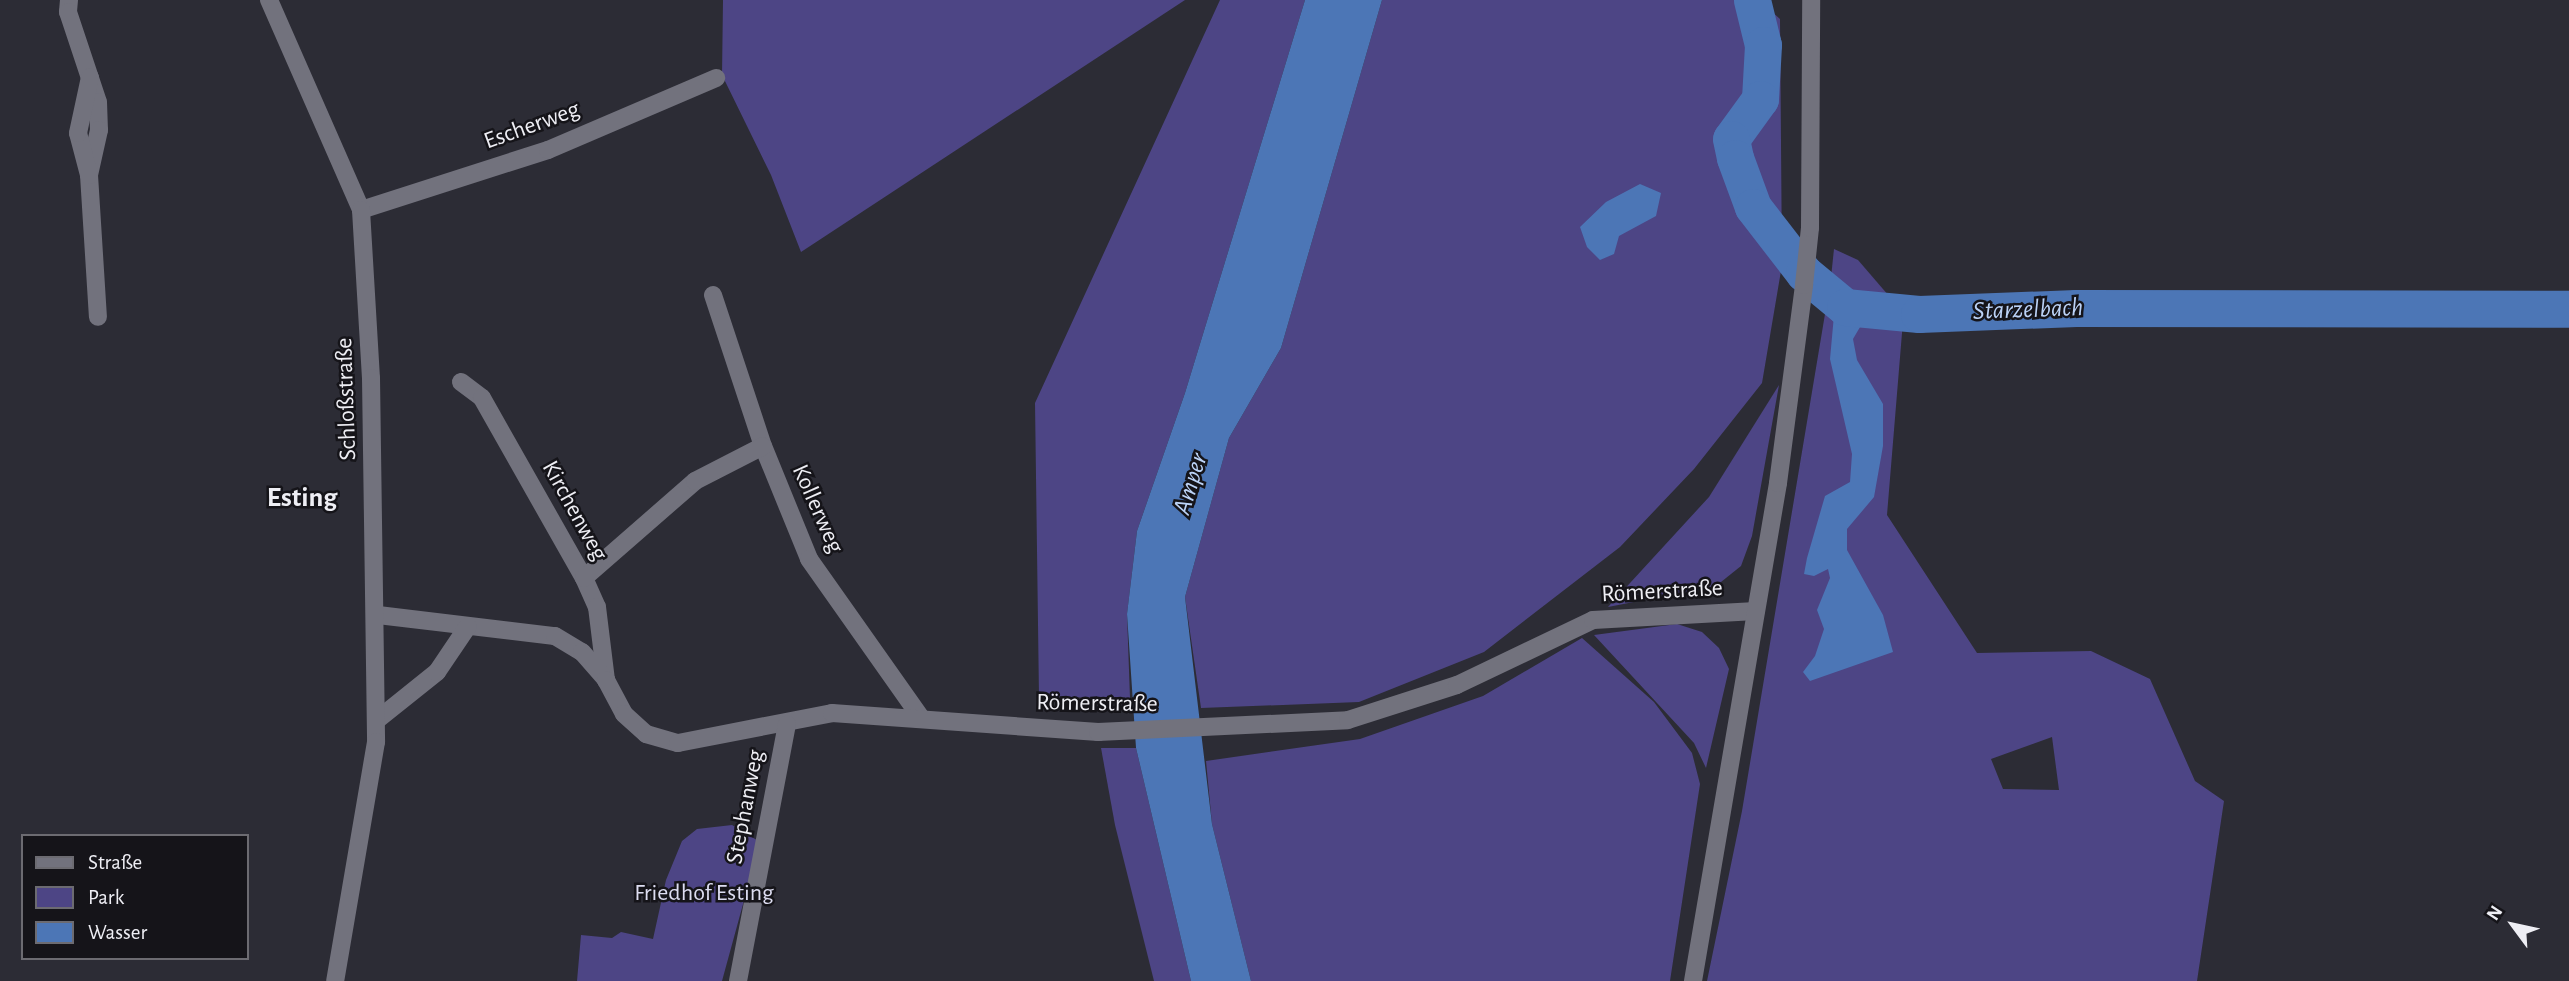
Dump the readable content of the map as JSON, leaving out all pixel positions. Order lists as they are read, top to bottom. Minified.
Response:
{"streets":{"street":["Escherweg","Schloßstraße","Kollerweg","Kirchenweg","Römerstraße","Stephanweg"]},"crossings":[["Escherweg","Schloßstraße"],["Schloßstraße","Römerstraße"],["Kollerweg","Römerstraße"],["Kirchenweg","Römerstraße"],["Römerstraße","Stephanweg"]],"districts":["Esting"],"water":["Starzelbach","Amper"],"parks":["Friedhof Esting"],"legend":["Straße","Park","Wasser"],"north":"top left"}
